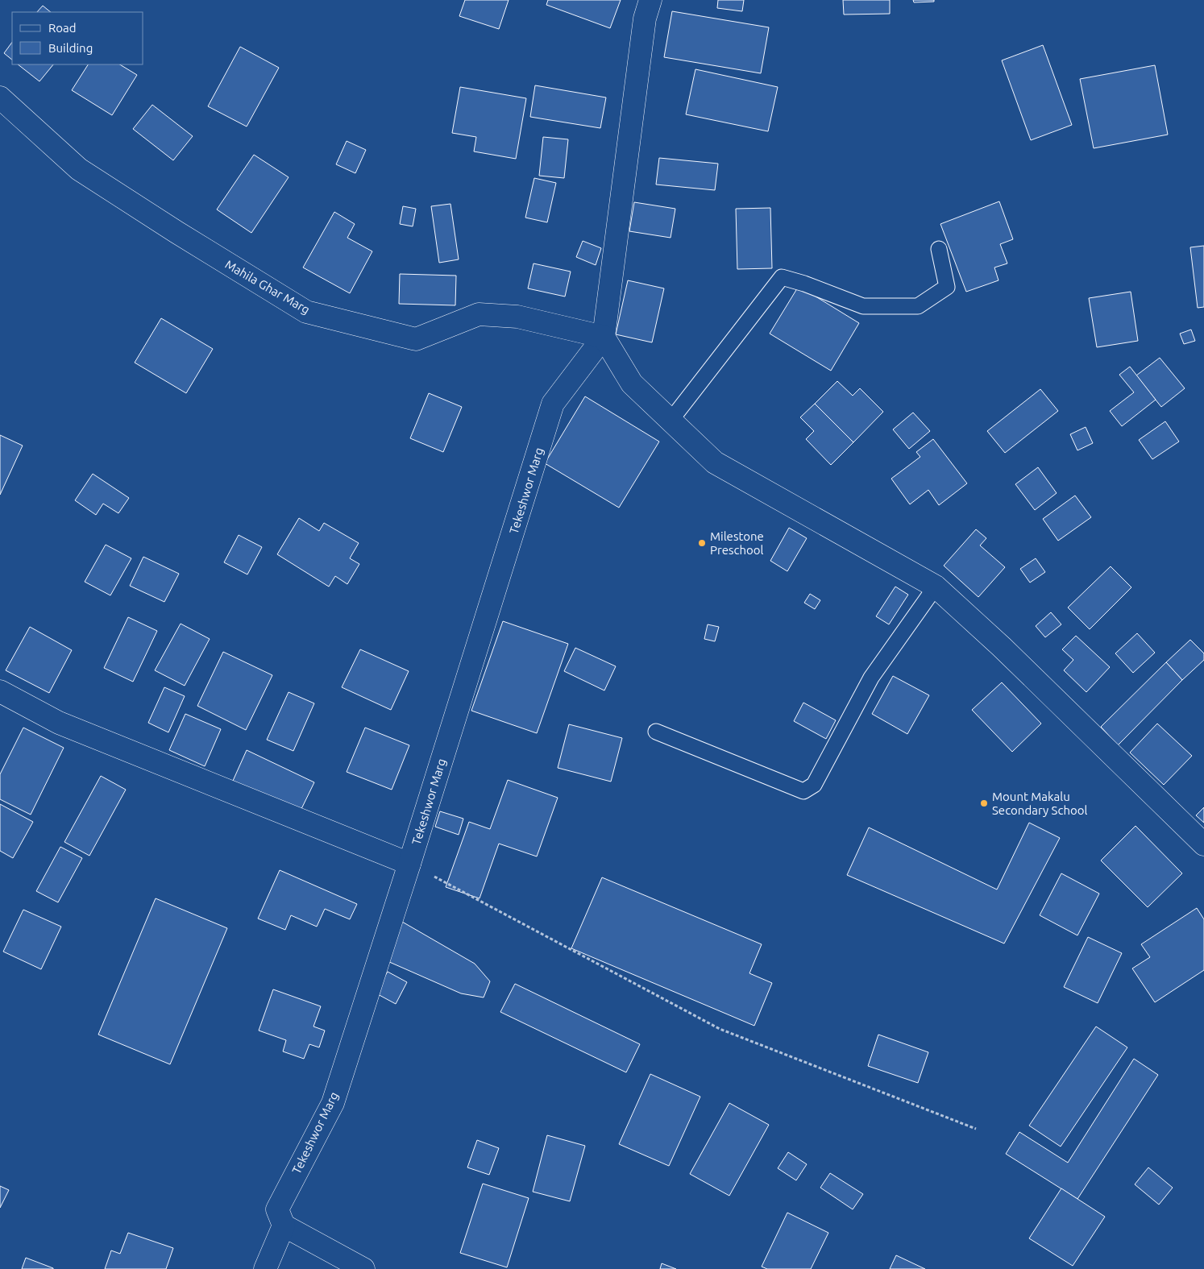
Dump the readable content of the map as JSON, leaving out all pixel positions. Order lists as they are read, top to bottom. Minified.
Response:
{"streets":{"street":["Mahila Ghar Marg","Tekeshwor Marg"]},"crossings":[["Mahila Ghar Marg","Tekeshwor Marg"]],"places":["Milestone Preschool","Mount Makalu Secondary School"],"legend":["Road","Building"]}
